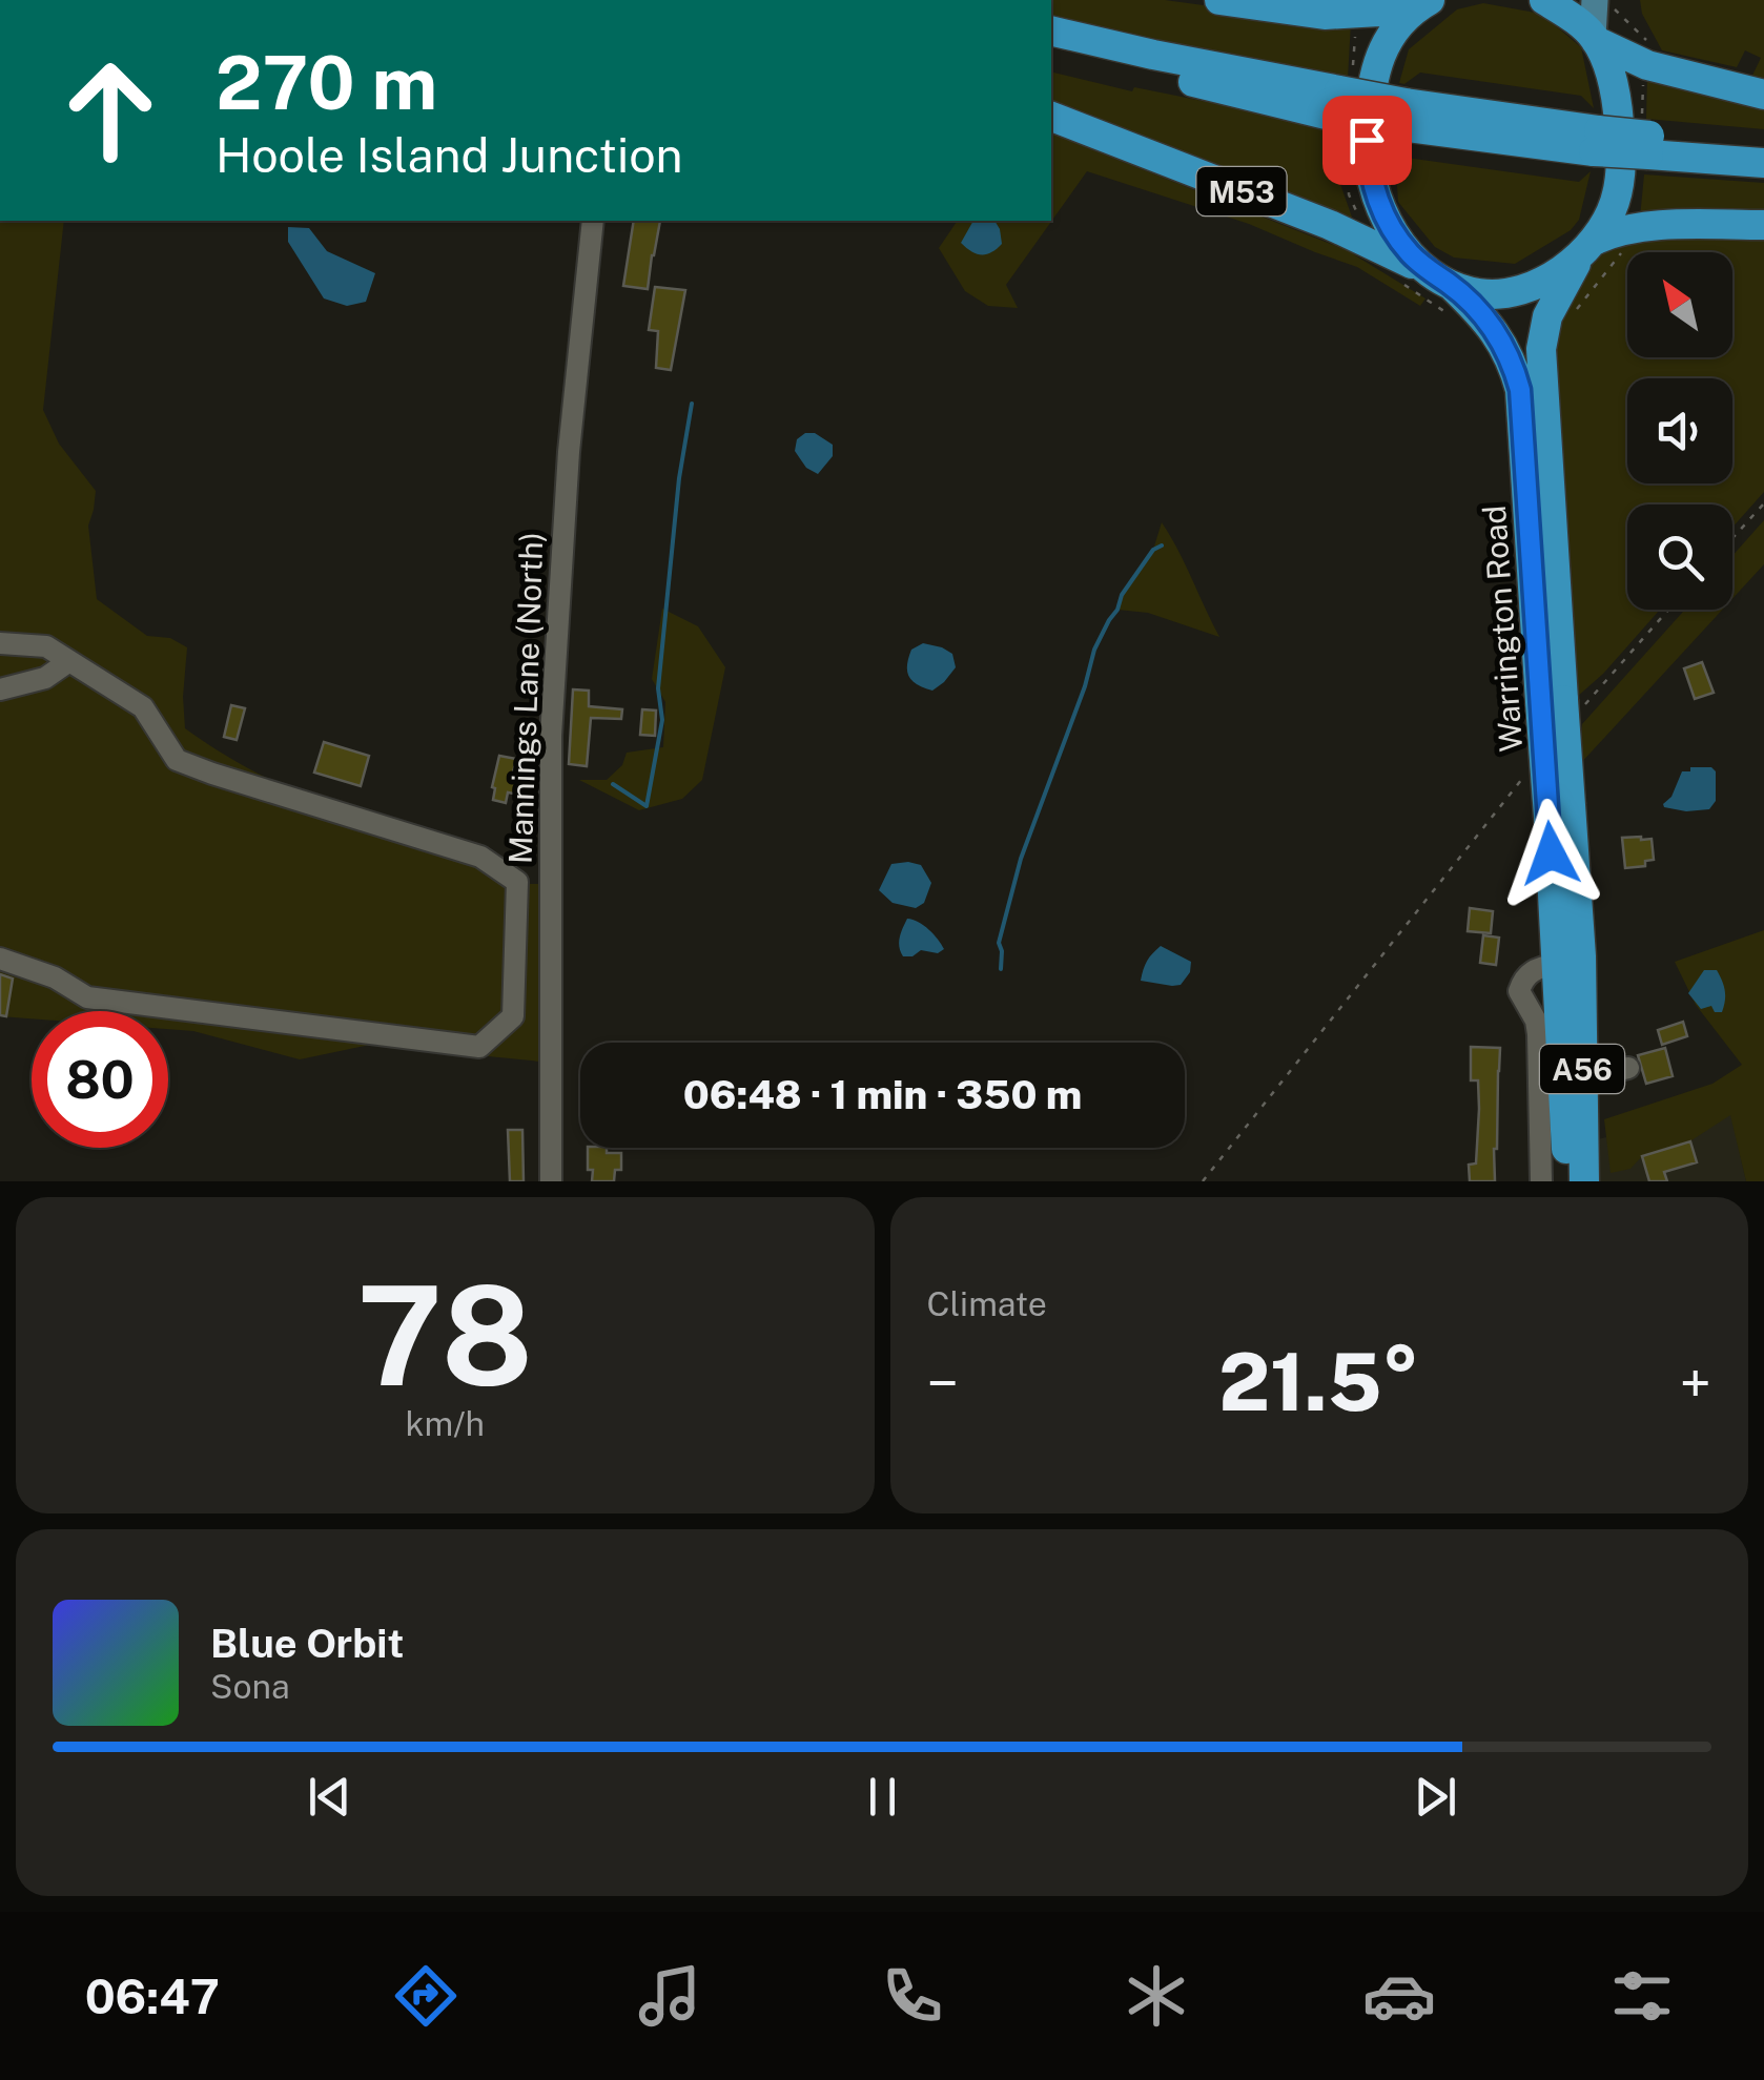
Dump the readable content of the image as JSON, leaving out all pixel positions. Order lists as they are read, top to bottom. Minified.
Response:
{"streets":{"highway":["M53","Warrington Road","A56"],"street":["Mannings Lane (North)"]},"crossings":[["M53","Warrington Road"]],"north":"top left","page":{"turn":["270 m","Hoole Island Junction"],"limit":"80","trip":"06:48 · 1 min · 350 m","tile":[["78","km/h"],"Climate"],"heat":["−","21.5°","+"],"song":["Blue Orbit","Sona"],"tabs":"06:47"}}
